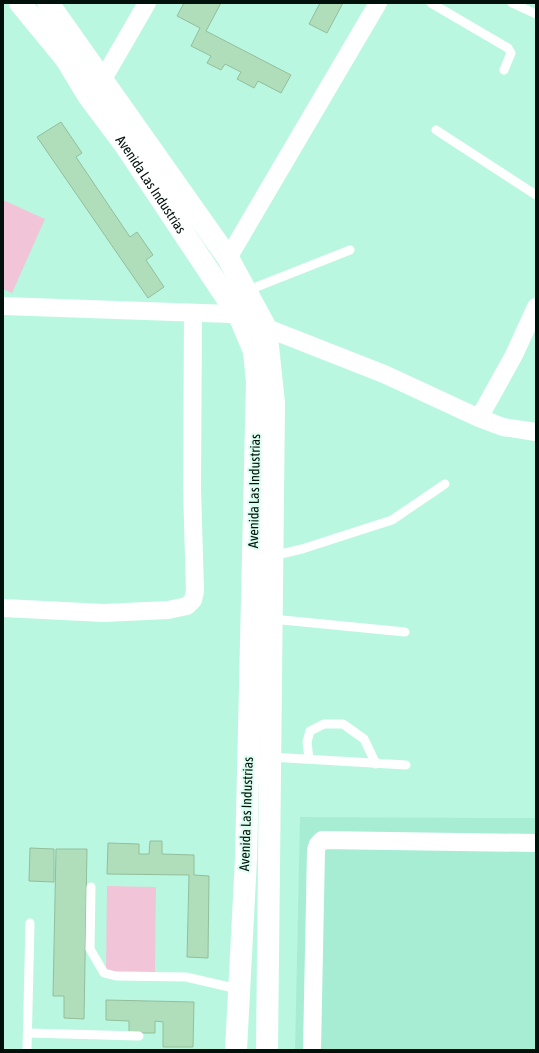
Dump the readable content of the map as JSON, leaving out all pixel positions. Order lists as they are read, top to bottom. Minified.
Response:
{"streets":{"street":["Avenida Las Industrias"]}}
